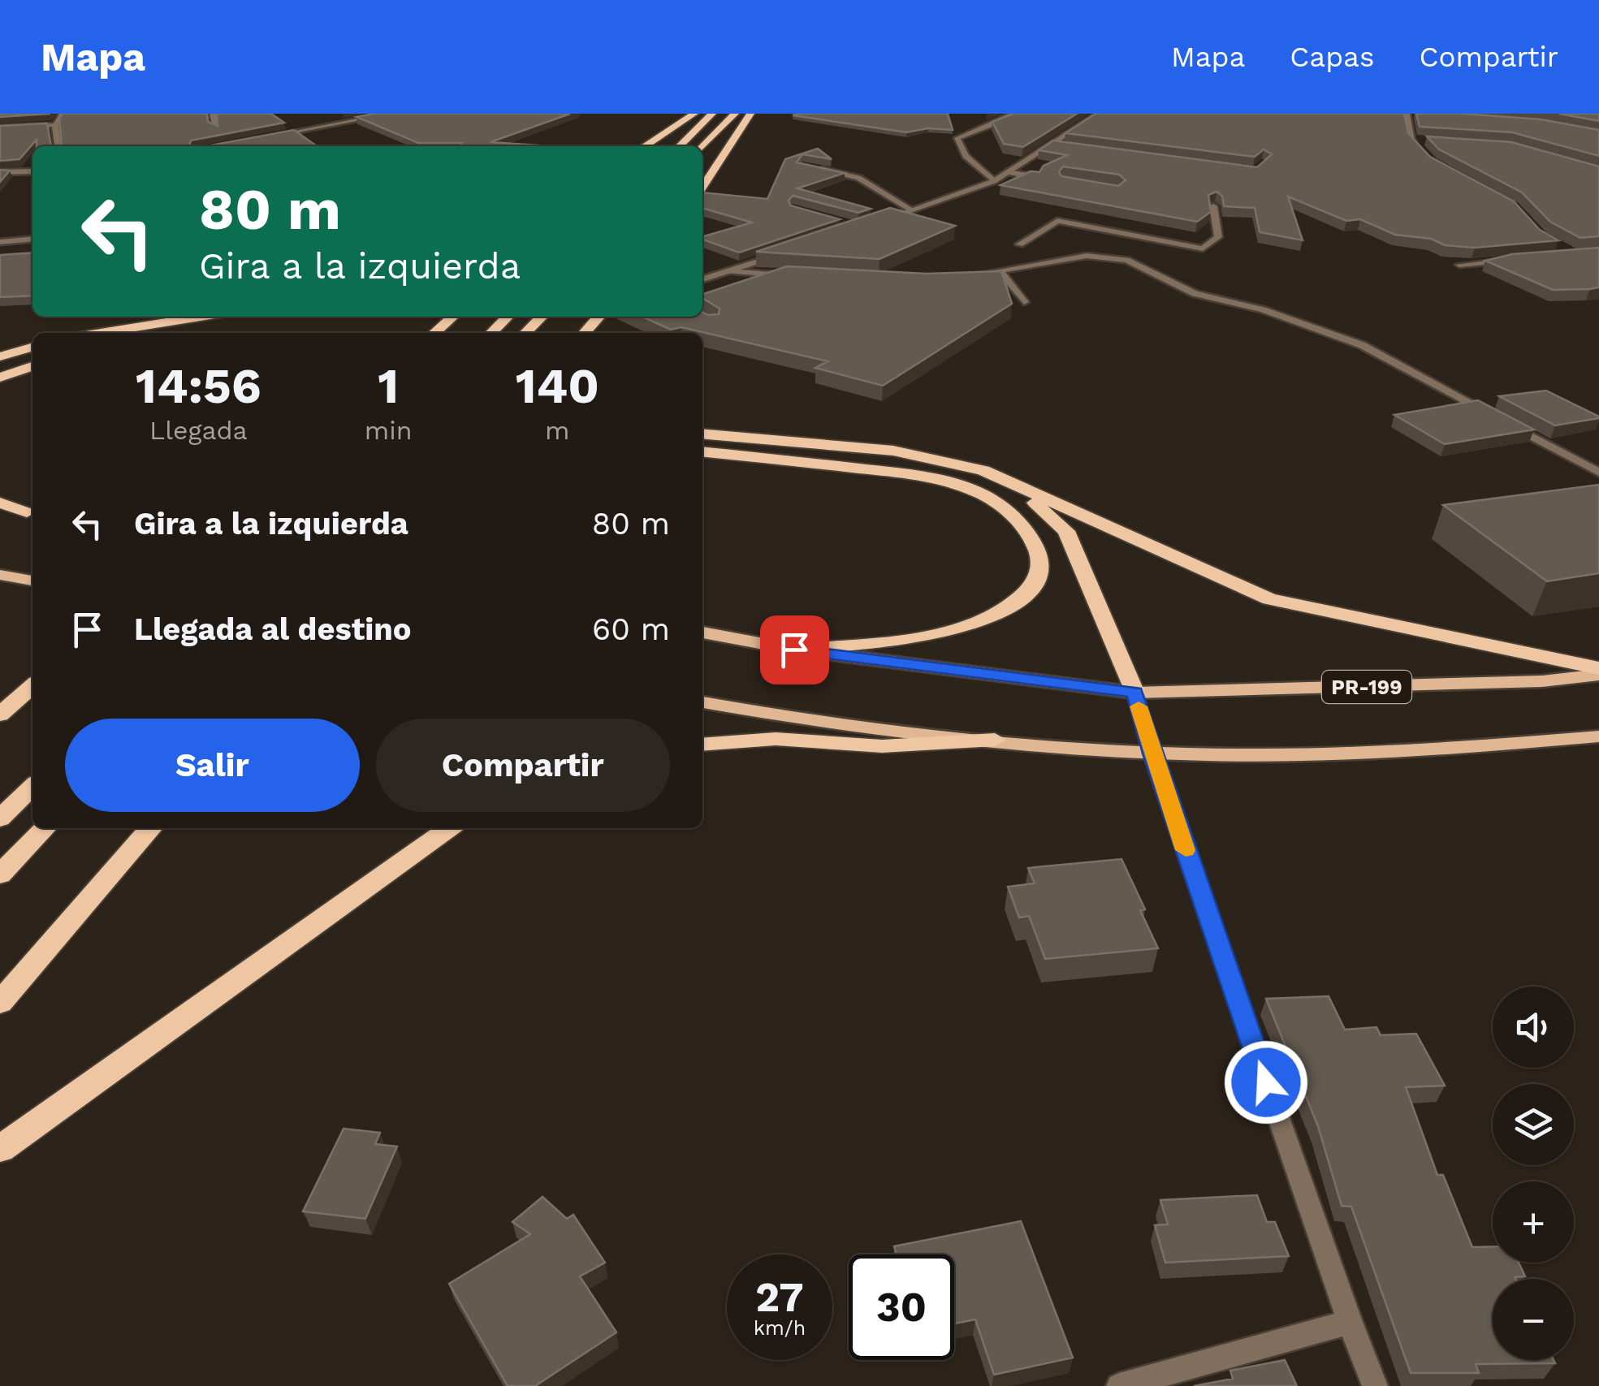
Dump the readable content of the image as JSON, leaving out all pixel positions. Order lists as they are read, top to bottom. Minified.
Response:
{"streets":{"main road":["PR-199"]},"page":{"header":"Mapa","nav":["Mapa","Capas","Compartir"],"turn":["80 m","Gira a la izquierda"],"eta":["14:56","Llegada","1","min","140","m"],"list":[{"name":"Gira a la izquierda","value":"80 m"},{"name":"Llegada al destino","value":"60 m"}],"buttons":["Salir","Compartir"],"map_buttons":["+","−"],"speed":"27 km/h","limit":"30"}}
